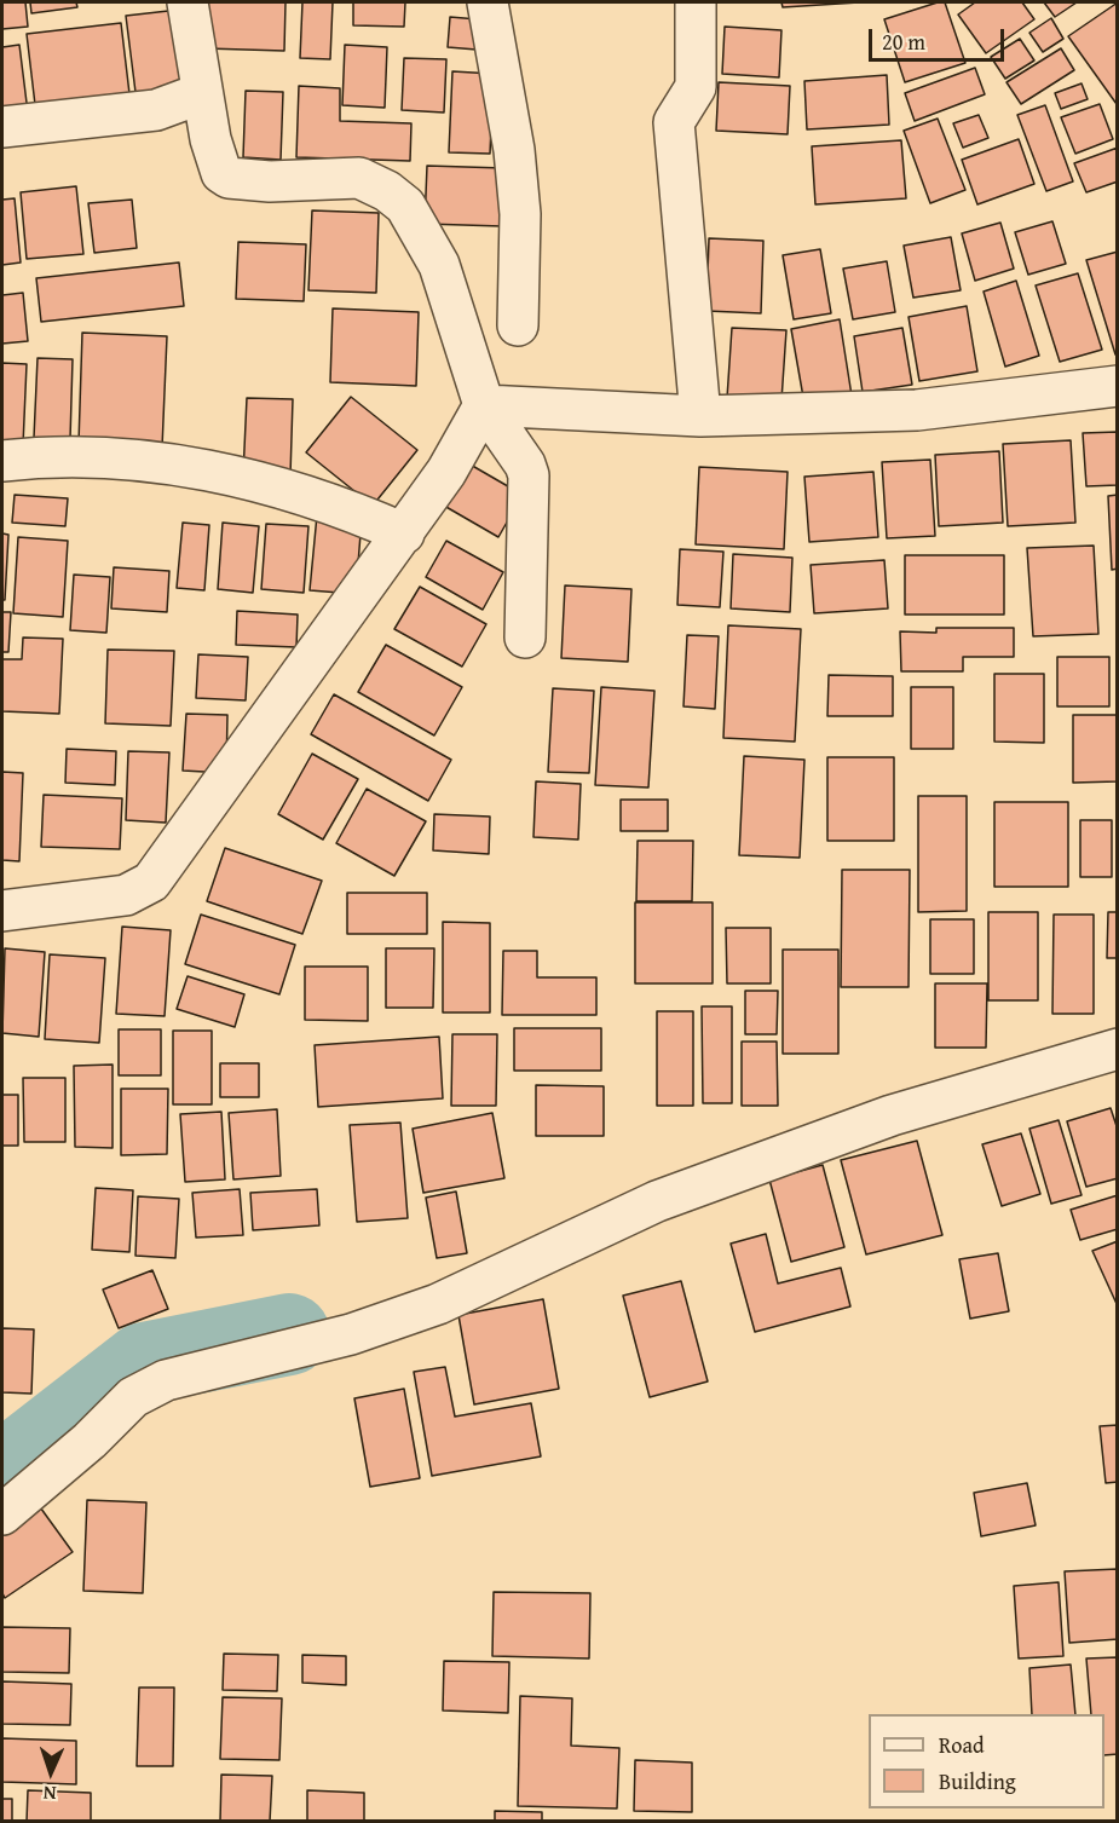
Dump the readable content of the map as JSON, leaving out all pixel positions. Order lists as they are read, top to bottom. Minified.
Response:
{"legend":["Road","Building"],"scale_bar":"20 m","north":"bottom"}
